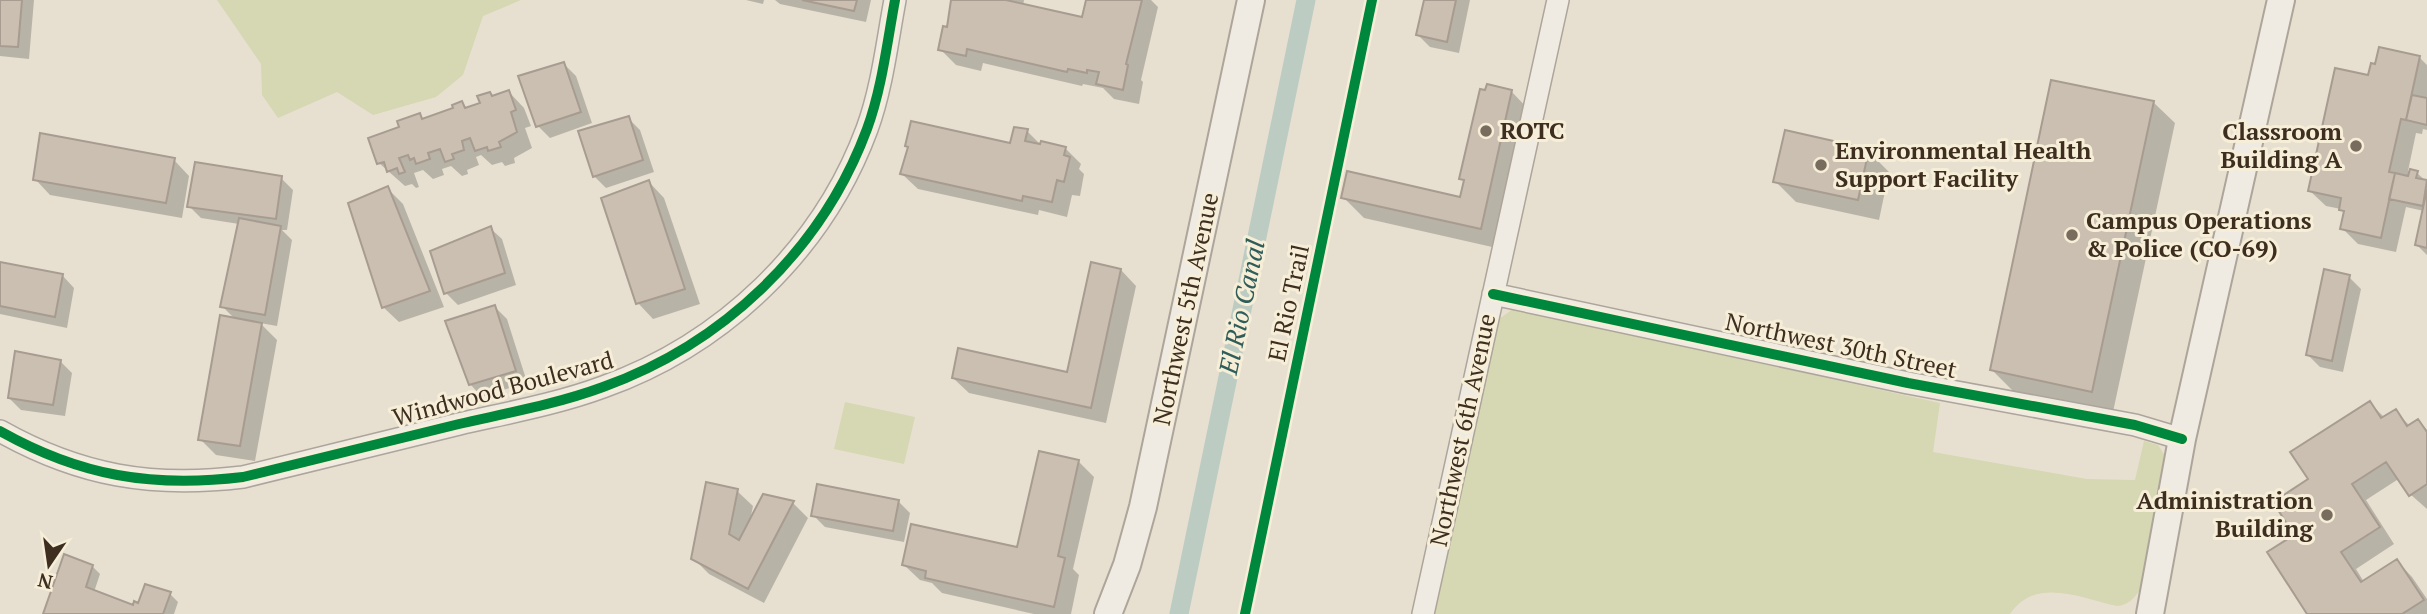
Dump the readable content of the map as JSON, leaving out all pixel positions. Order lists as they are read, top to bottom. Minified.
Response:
{"streets":{"street":["Northwest 5th Avenue","Northwest 30th Street","Windwood Boulevard","Northwest 6th Avenue"],"cycle path":["El Rio Trail"]},"crossings":[["Northwest 30th Street","Northwest 6th Avenue"]],"water":["El Rio Canal"],"places":["ROTC","Classroom Building A","Environmental Health Support Facility","Campus Operations & Police (CO-69)","Administration Building"],"north":"bottom"}
